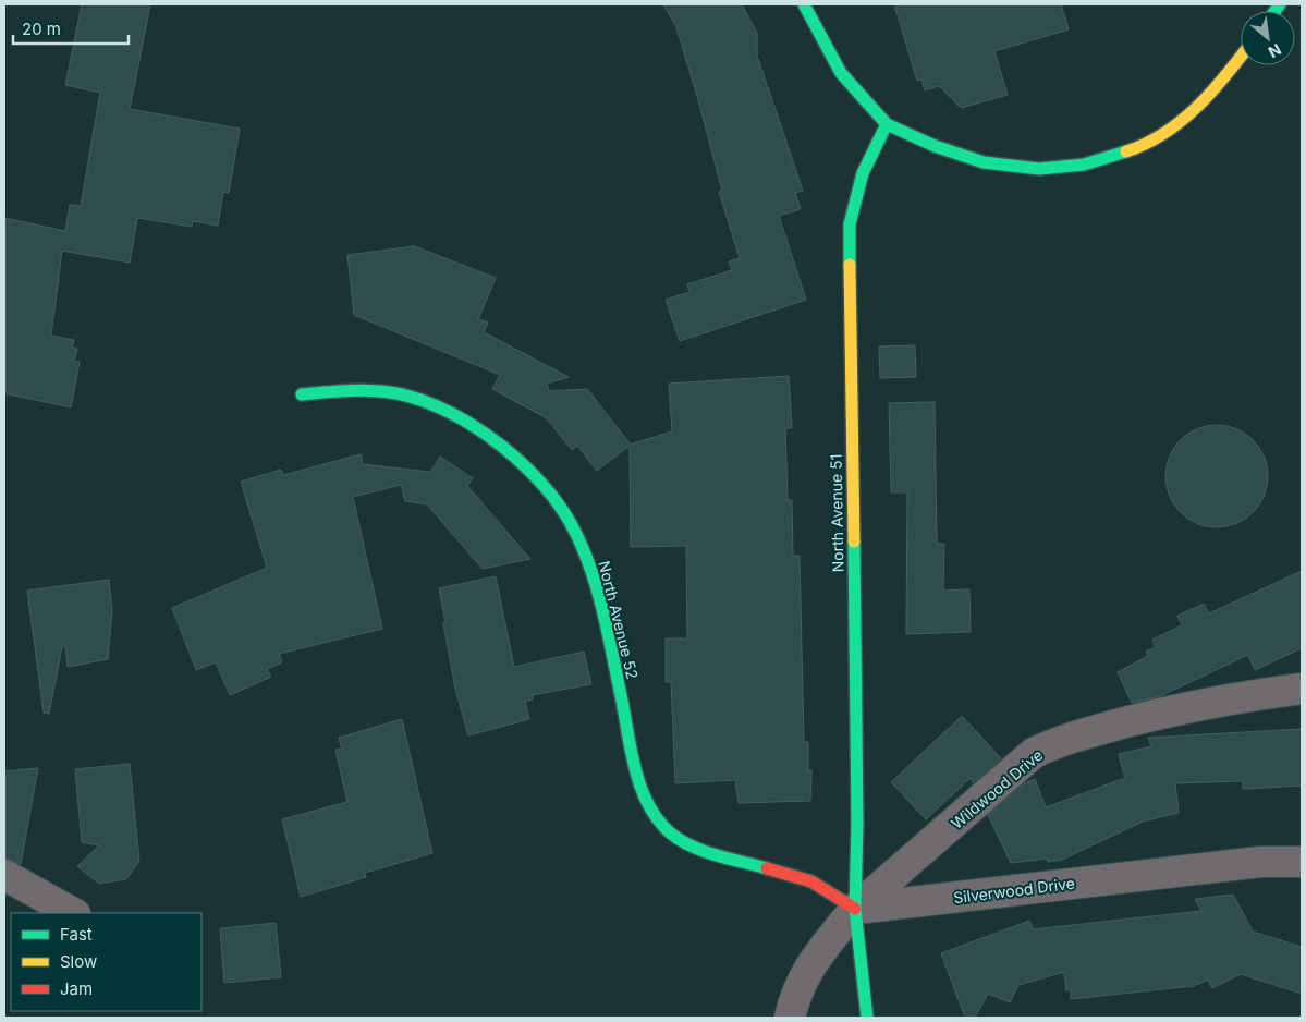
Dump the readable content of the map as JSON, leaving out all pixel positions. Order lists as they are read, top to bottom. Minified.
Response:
{"streets":{"street":["North Avenue 51","North Avenue 52","Wildwood Drive","Silverwood Drive"]},"crossings":[["North Avenue 51","North Avenue 52"],["North Avenue 51","Wildwood Drive"],["North Avenue 51","Silverwood Drive"],["North Avenue 52","Wildwood Drive"],["North Avenue 52","Silverwood Drive"],["Wildwood Drive","Silverwood Drive"]],"legend":["Fast","Slow","Jam"],"scale_bar":"20 m","north":"bottom right"}
